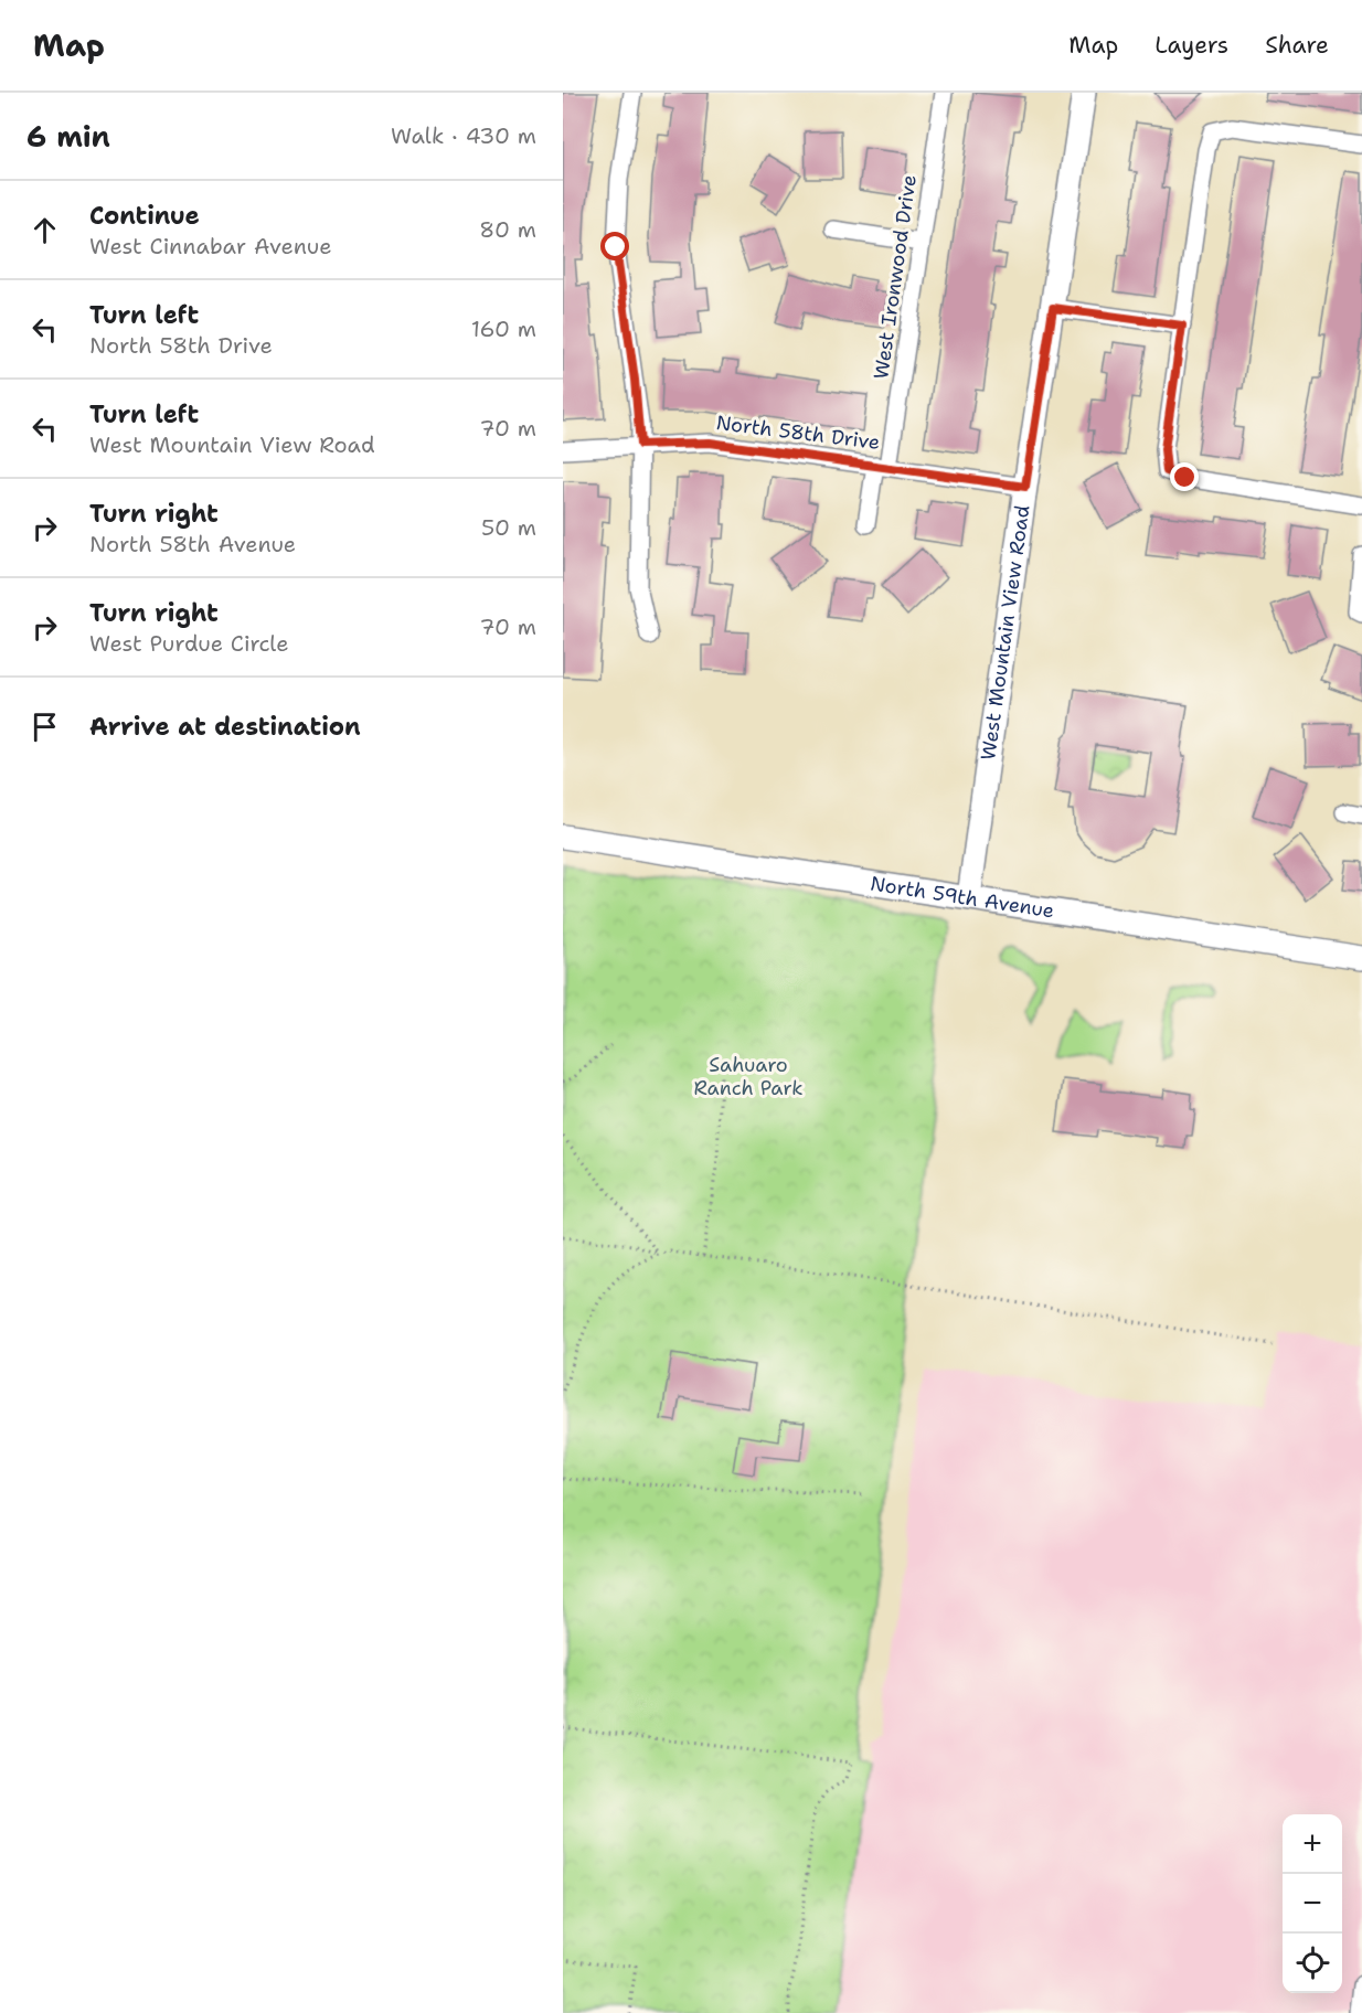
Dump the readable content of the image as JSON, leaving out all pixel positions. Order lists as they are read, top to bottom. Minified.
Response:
{"streets":{"street":["West Ironwood Drive","North 58th Drive","West Mountain View Road","North 59th Avenue"]},"crossings":[["West Ironwood Drive","North 58th Drive"],["North 58th Drive","West Mountain View Road"],["West Mountain View Road","North 59th Avenue"]],"parks":["Sahuaro Ranch Park"],"page":{"header":"Map","nav":["Map","Layers","Share"],"heading":["6 min","Walk · 430 m"],"list":[["Continue","West Cinnabar Avenue","80 m"],["Turn left","North 58th Drive","160 m"],["Turn left","West Mountain View Road","70 m"],["Turn right","North 58th Avenue","50 m"],["Turn right","West Purdue Circle","70 m"],"Arrive at destination"],"map_buttons":["+","−"]}}
